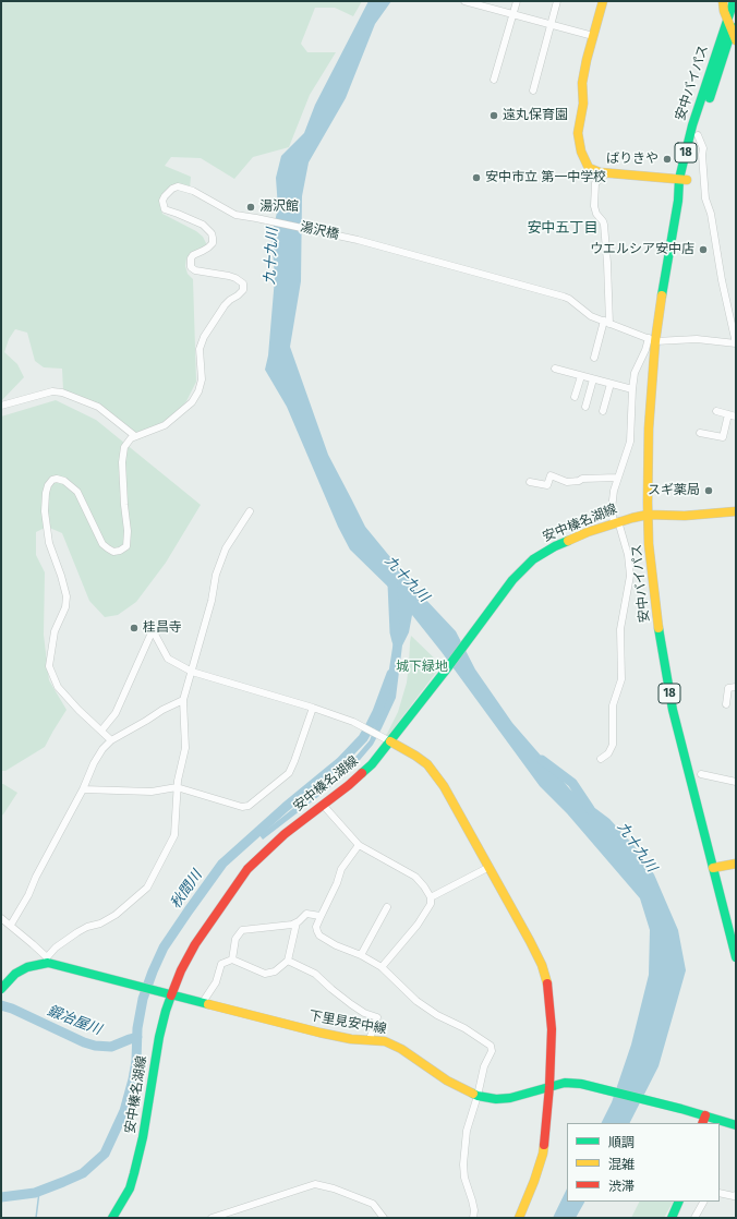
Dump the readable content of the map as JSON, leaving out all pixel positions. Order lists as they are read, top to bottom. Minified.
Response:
{"streets":{"main road":["安中バイパス","18","安中榛名湖線","下里見安中線"],"street":["湯沢橋"]},"crossings":[["安中バイパス","湯沢橋"],["安中バイパス","安中榛名湖線"],["安中榛名湖線","下里見安中線"]],"districts":["安中五丁目"],"water":["九十九川","秋間川","鍛冶屋川"],"parks":["城下緑地"],"places":["遠丸保育園","ばりきや","安中市立 第一中学校","湯沢館","ウエルシア安中店","スギ薬局","桂昌寺"],"legend":["順調","混雑","渋滞"]}
